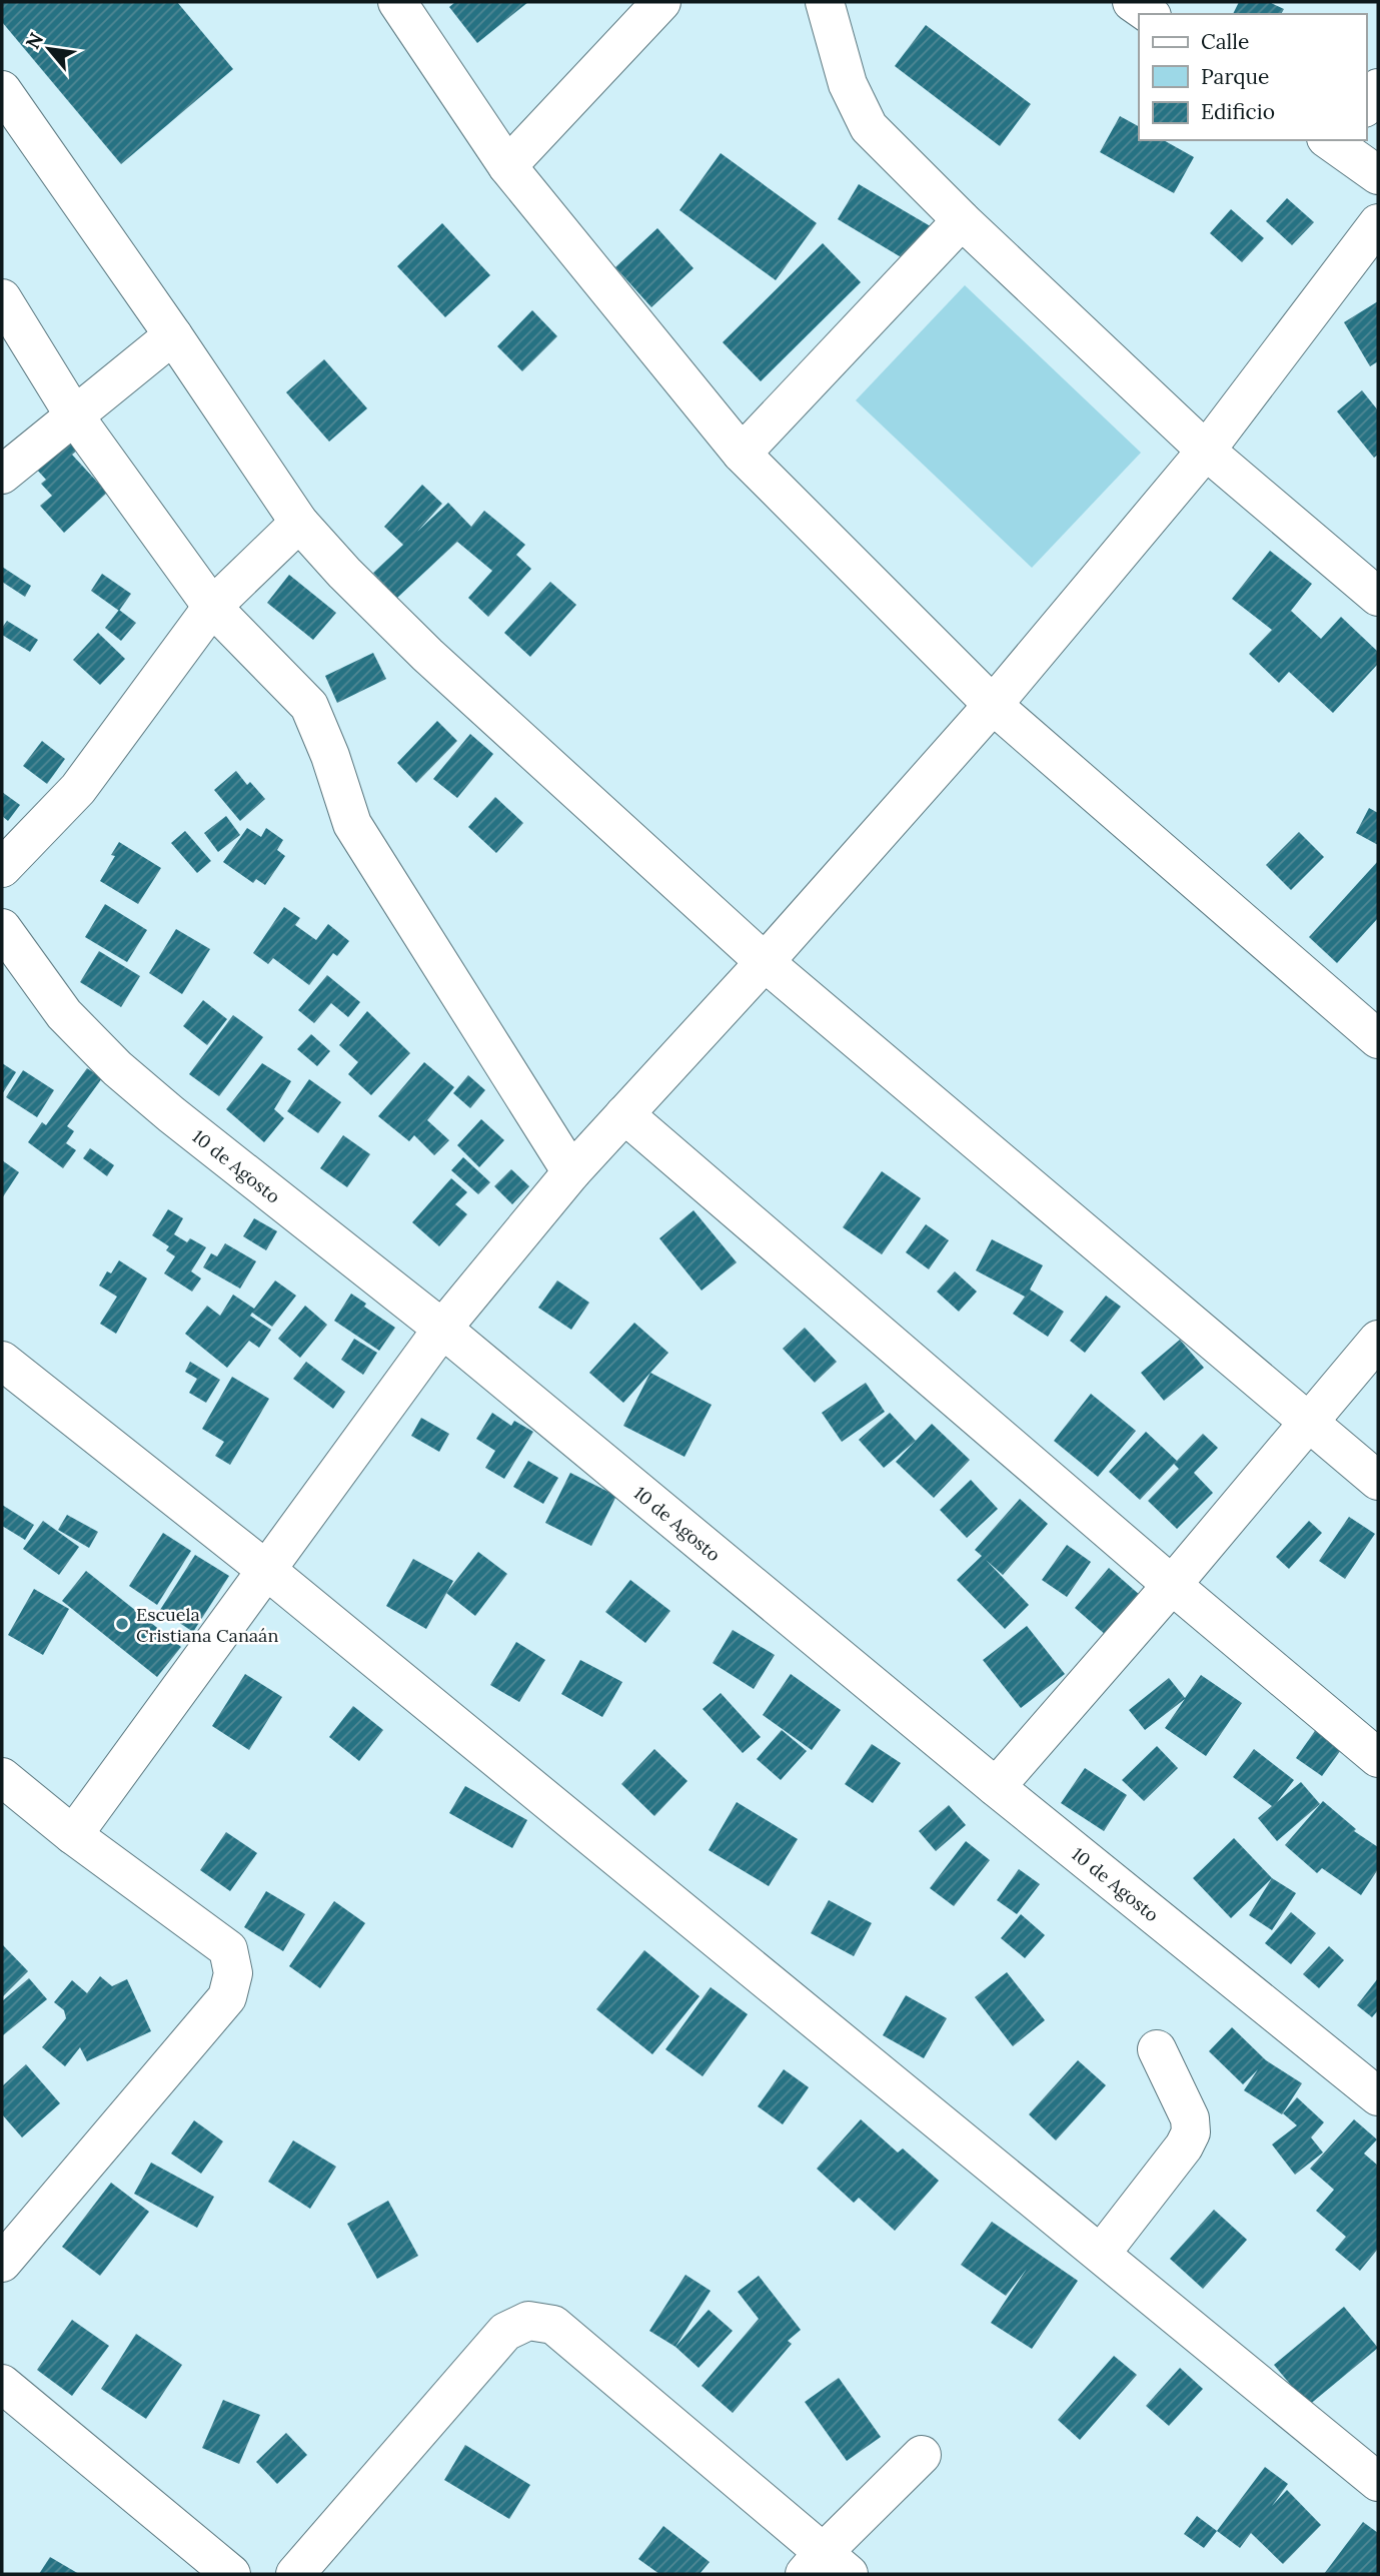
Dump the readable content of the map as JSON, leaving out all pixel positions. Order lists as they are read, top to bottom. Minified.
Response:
{"streets":{"street":["10 de Agosto"]},"places":["Escuela Cristiana Canaán"],"legend":["Calle","Parque","Edificio"],"north":"top left"}
